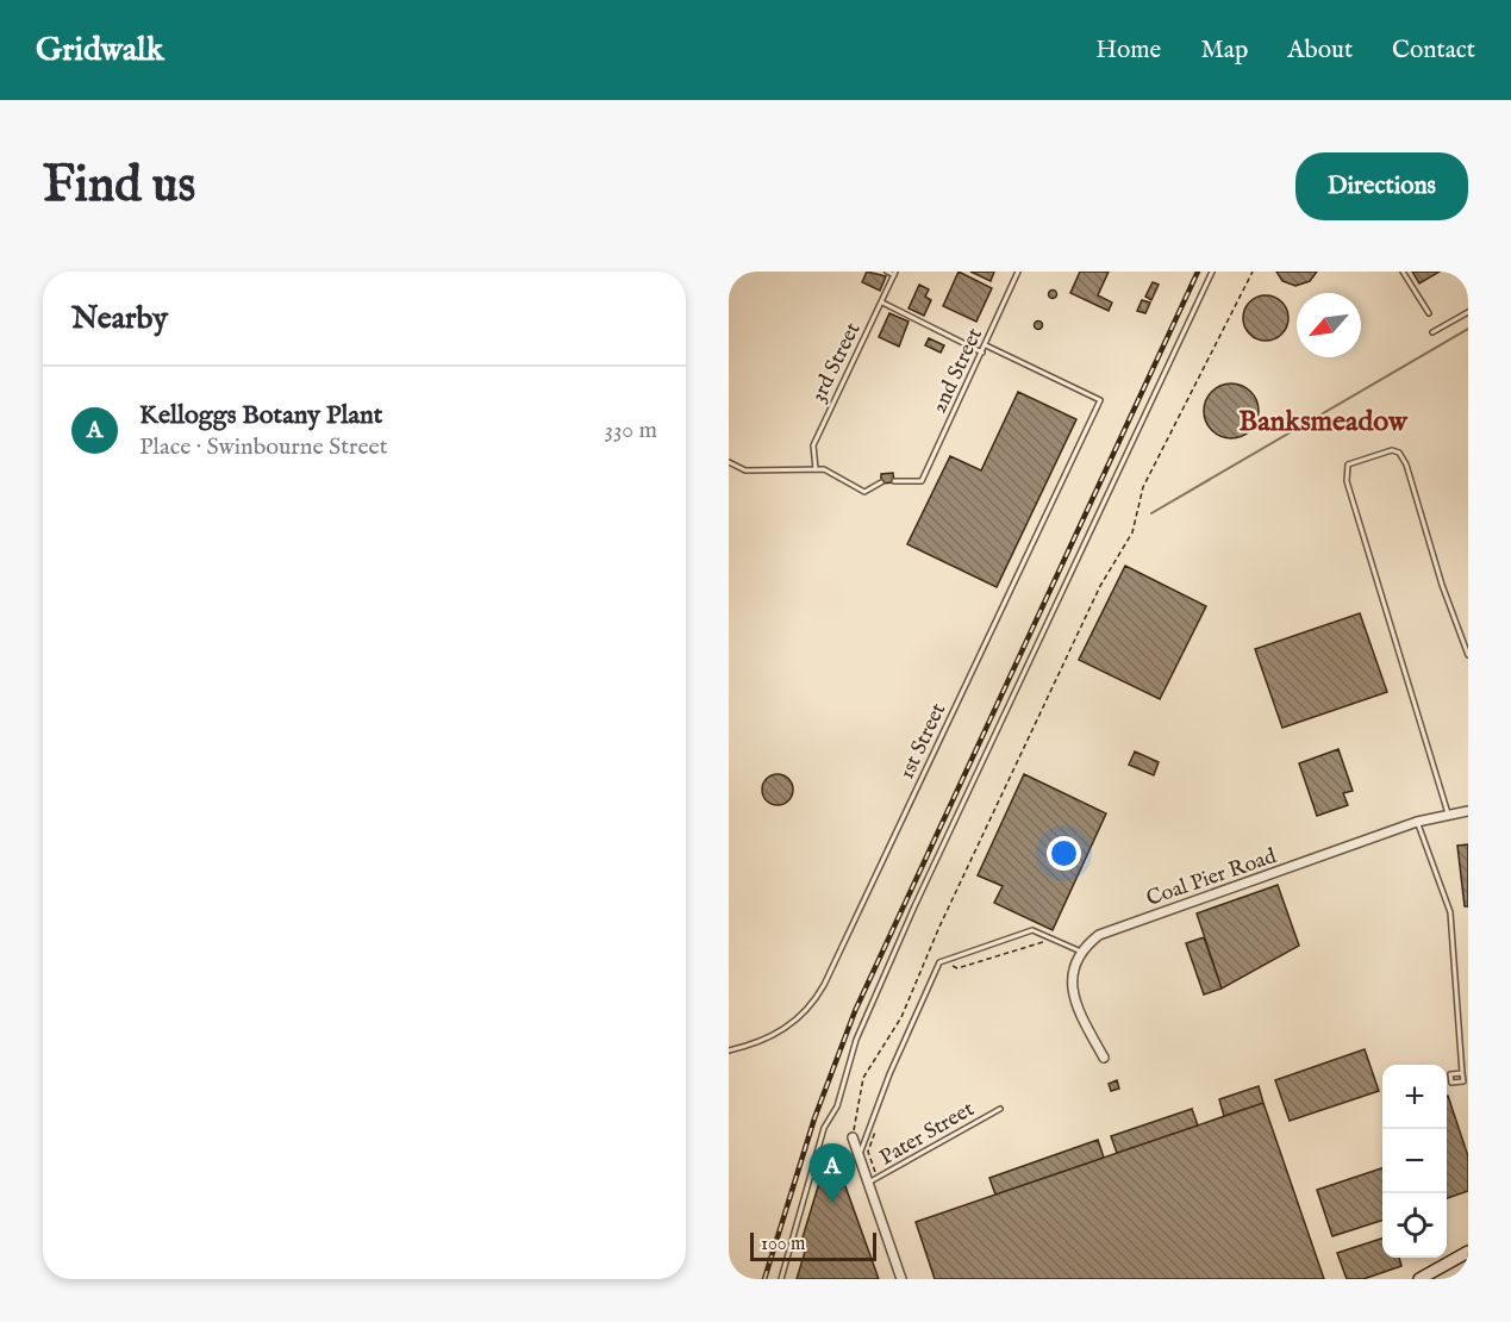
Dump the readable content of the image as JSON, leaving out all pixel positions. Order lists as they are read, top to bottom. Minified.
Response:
{"streets":{"street":["Coal Pier Road"],"lane":["3rd Street","2nd Street","1st Street","Pater Street"]},"crossings":[["2nd Street","1st Street"]],"districts":["Banksmeadow"],"scale_bar":"100 m","north":"bottom left","page":{"header":"Gridwalk","nav":["Home","Map","About","Contact"],"buttons":"Directions","title":"Find us","heading":"Nearby","list":[{"mark":"A","name":"Kelloggs Botany Plant","note":"Place · Swinbourne Street","value":"330 m"}],"map_buttons":["+","−"],"pins":"A","scale":"100 m"}}
